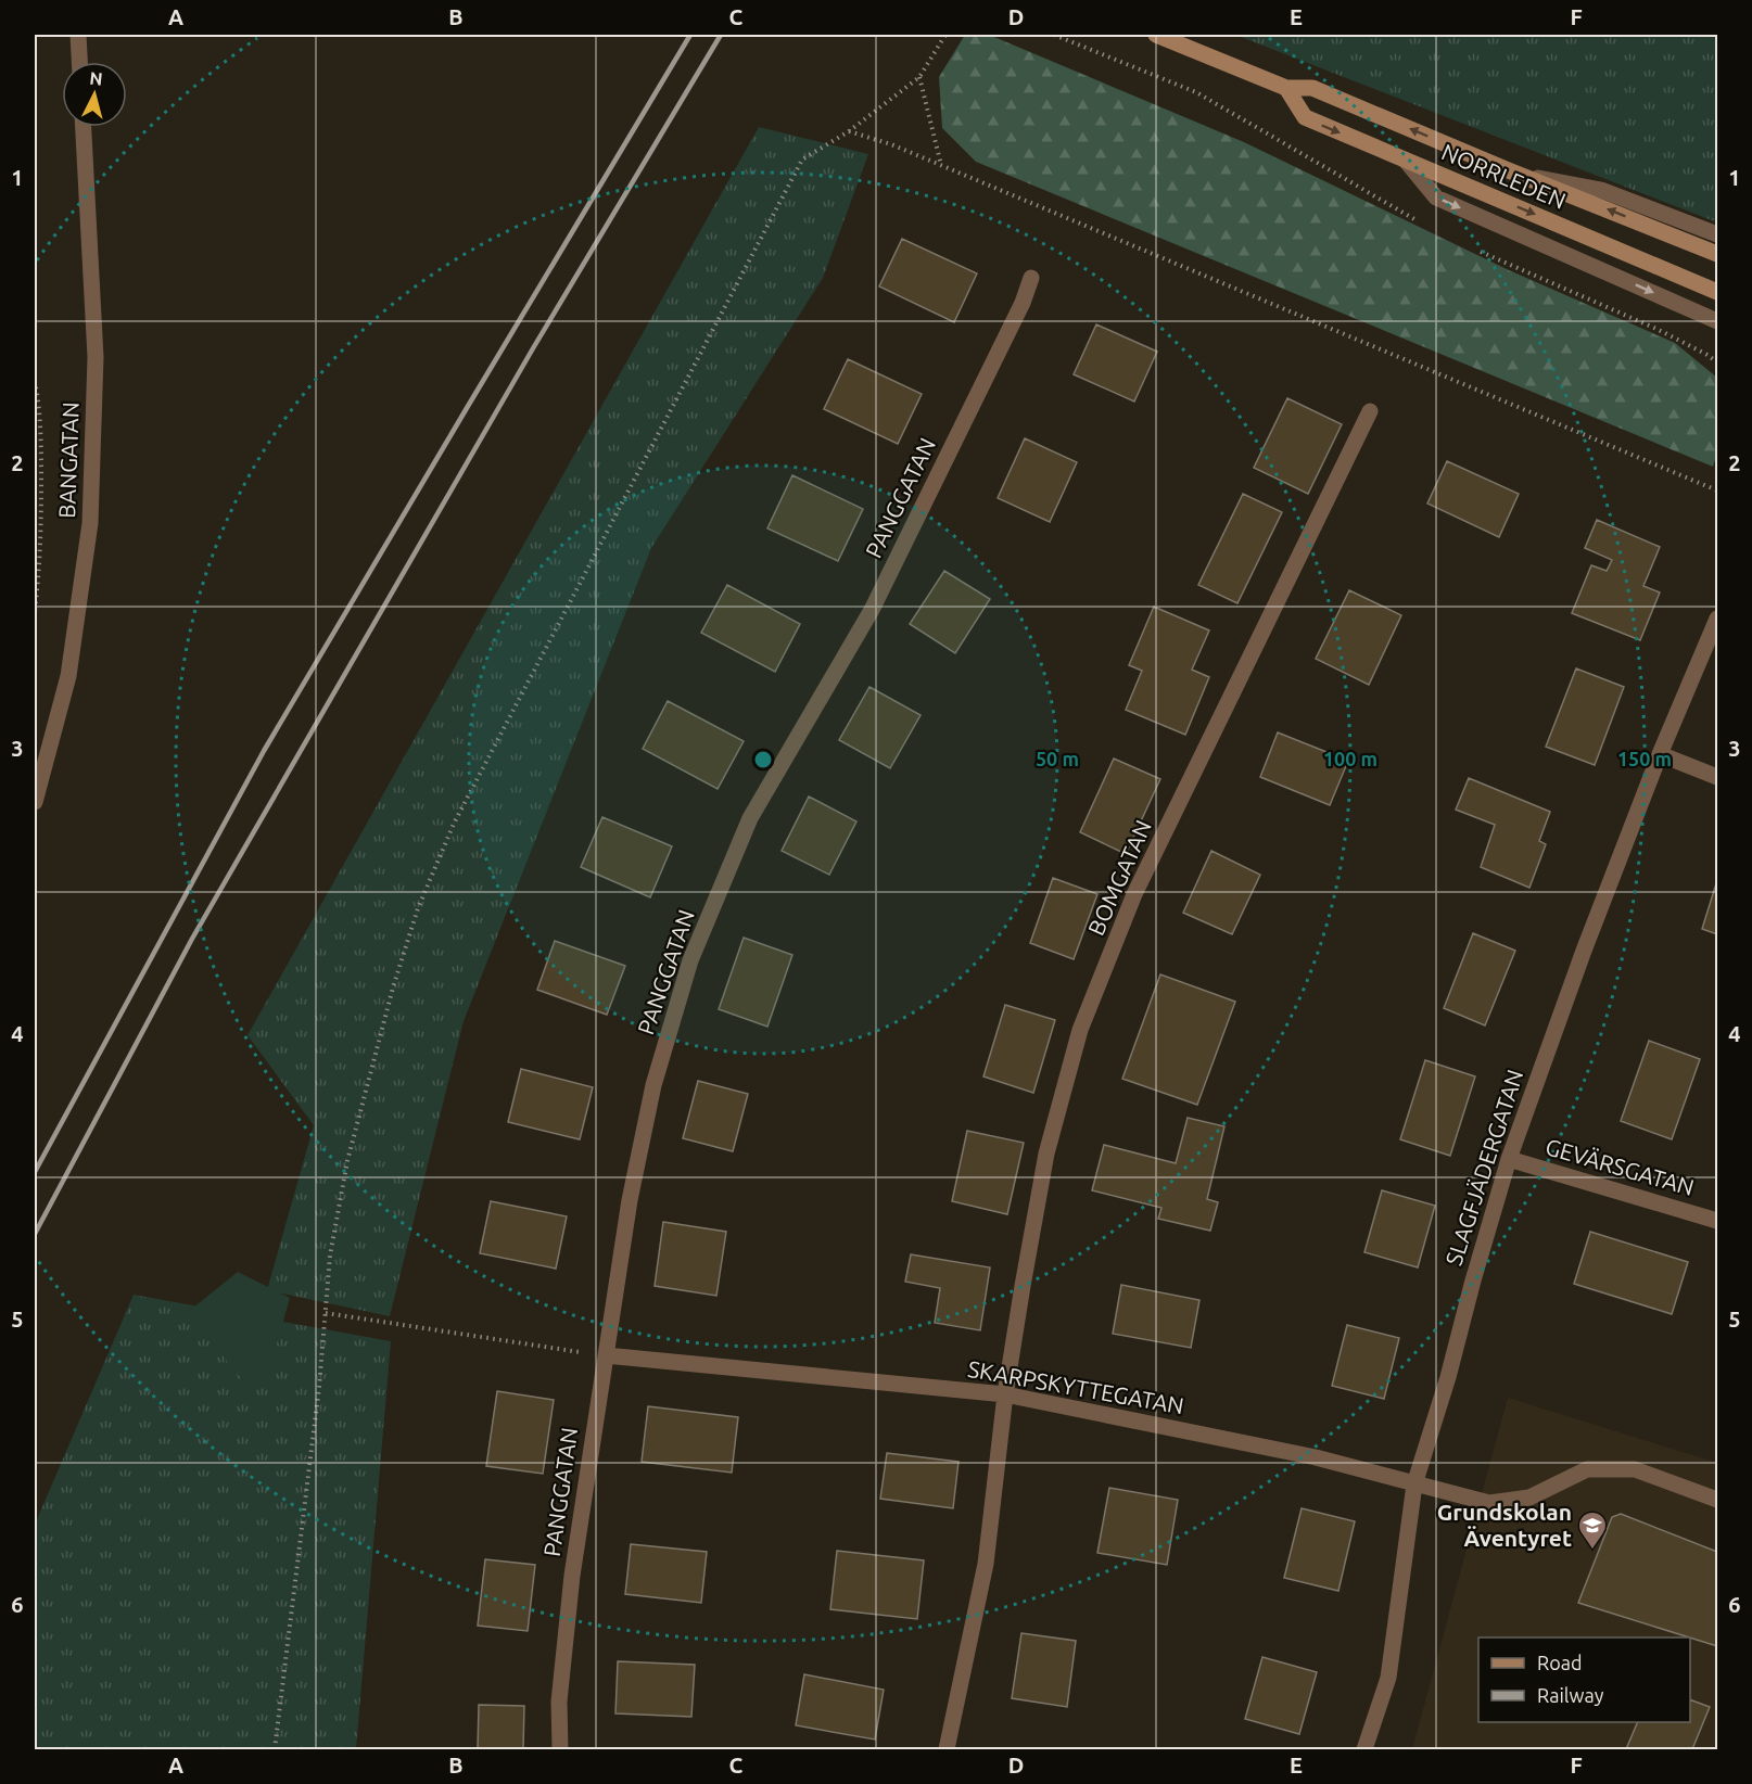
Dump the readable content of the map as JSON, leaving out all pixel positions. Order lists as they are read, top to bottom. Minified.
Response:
{"streets":{"main road":["NORRLEDEN"],"street":["BANGATAN","PANGGATAN","BOMGATAN","SLAGFJÄDERGATAN","GEVÄRSGATAN","SKARPSKYTTEGATAN"]},"crossings":[["PANGGATAN","SKARPSKYTTEGATAN"],["BOMGATAN","SKARPSKYTTEGATAN"],["SLAGFJÄDERGATAN","GEVÄRSGATAN"],["SLAGFJÄDERGATAN","SKARPSKYTTEGATAN"]],"places":{"school or university":["Grundskolan Äventyret"]},"legend":["Road","Railway"],"north":"top","grid":{"columns":["A","B","C","D","E","F"],"rows":["1","2","3","4","5","6"]},"rings":["50 m","100 m","150 m"]}
